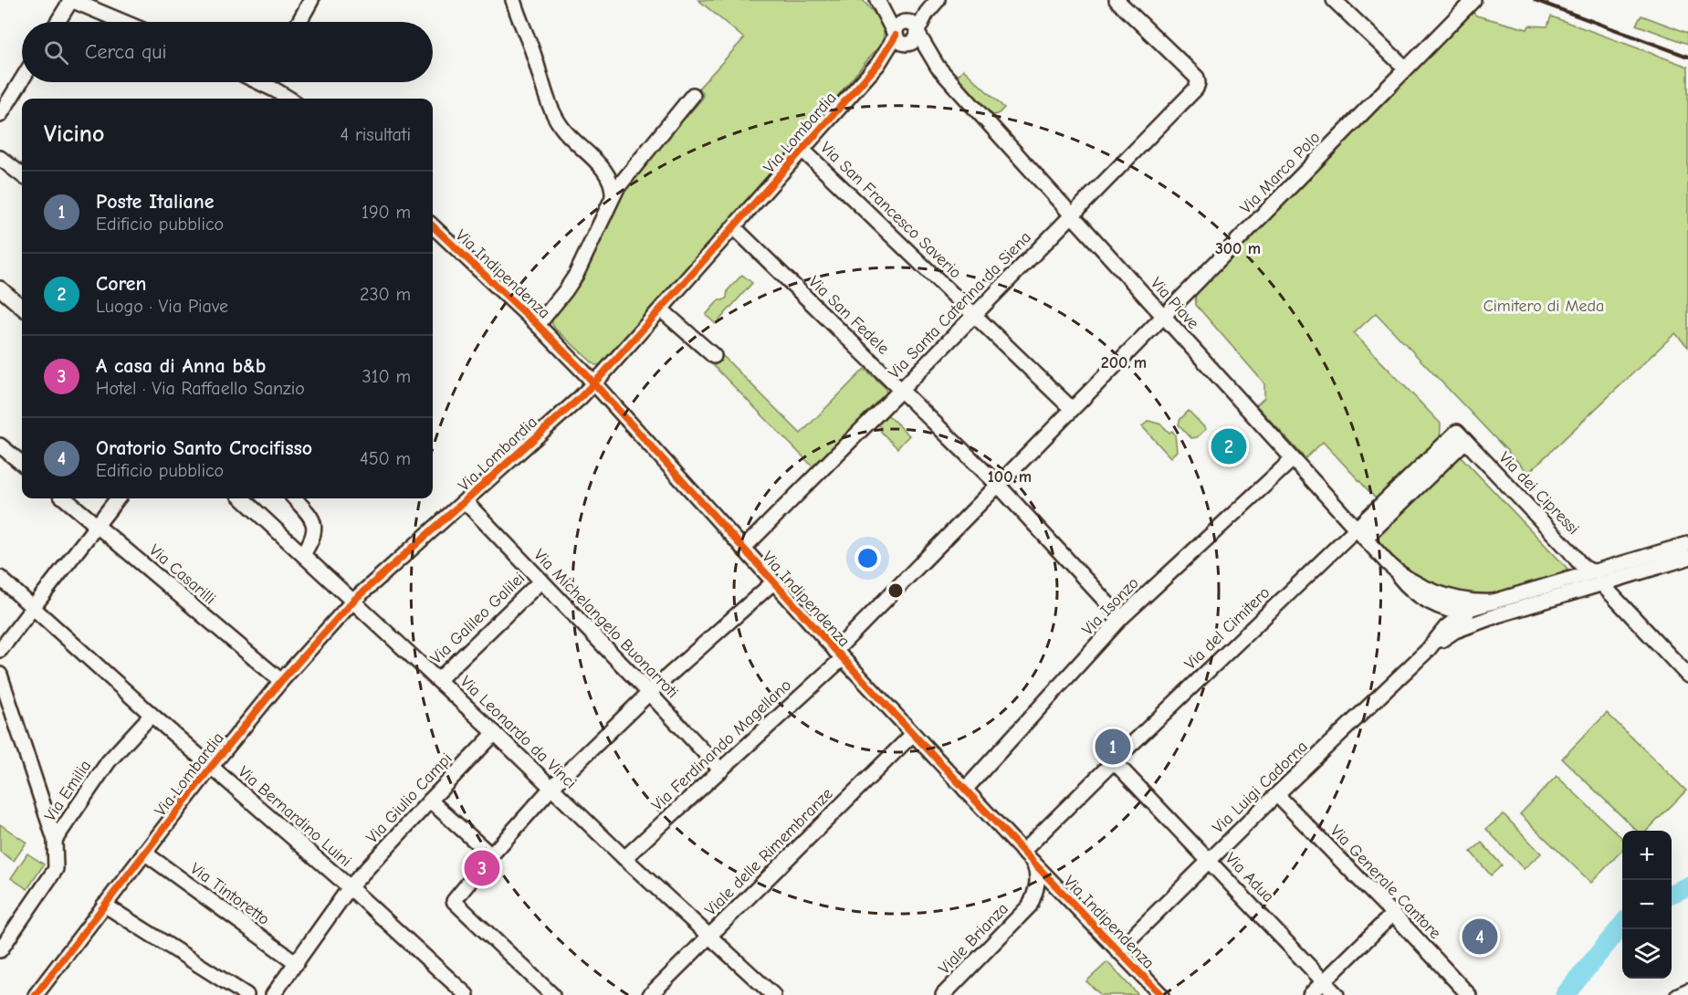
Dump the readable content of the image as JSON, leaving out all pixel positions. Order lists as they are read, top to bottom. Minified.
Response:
{"streets":{"street":["Via Lombardia","Via Marco Polo","Via San Francesco Saverio","Via Indipendenza","Via Piave","Via Santa Caterina da Siena","Via San Fedele","Via dei Cipressi","Via Casarilli","Via Isonzo","Via Galileo Galilei","Via Michelangelo Buonarroti","Via del Cimitero","Via Leonardo da Vinci","Via Ferdinando Magellano","Via Luigi Cadorna","Via Emilia","Via Giulio Campi","Via Bernardino Luini","Viale delle Rimembranze","Via Adua","Via Generale Cantore","Via Tintoretto","Viale Brianza"]},"crossings":[["Via Lombardia","Via San Francesco Saverio"],["Via Lombardia","Via Indipendenza"],["Via Lombardia","Via Piave"],["Via Lombardia","Via San Fedele"],["Via Lombardia","Via Casarilli"],["Via Lombardia","Via Michelangelo Buonarroti"],["Via Lombardia","Via Leonardo da Vinci"],["Via Lombardia","Via Bernardino Luini"],["Via Lombardia","Via Tintoretto"],["Via Marco Polo","Via San Francesco Saverio"],["Via Marco Polo","Via Indipendenza"],["Via Marco Polo","Via Piave"],["Via Marco Polo","Via San Fedele"],["Via Marco Polo","Via Ferdinando Magellano"],["Via San Francesco Saverio","Via Santa Caterina da Siena"],["Via Indipendenza","Via Santa Caterina da Siena"],["Via Indipendenza","Via Isonzo"],["Via Indipendenza","Via del Cimitero"],["Via Indipendenza","Via Ferdinando Magellano"],["Via Indipendenza","Via Luigi Cadorna"],["Via Indipendenza","Viale delle Rimembranze"],["Via Indipendenza","Viale Brianza"],["Via Piave","Via Santa Caterina da Siena"],["Via Piave","Via Isonzo"],["Via Piave","Via del Cimitero"],["Via Piave","Via Luigi Cadorna"],["Via Santa Caterina da Siena","Via San Fedele"],["Via San Fedele","Via Isonzo"],["Via dei Cipressi","Via del Cimitero"],["Via dei Cipressi","Via Luigi Cadorna"],["Via Galileo Galilei","Via Michelangelo Buonarroti"],["Via Galileo Galilei","Via Leonardo da Vinci"],["Via Michelangelo Buonarroti","Via Ferdinando Magellano"],["Via del Cimitero","Via Adua"],["Via Leonardo da Vinci","Via Ferdinando Magellano"],["Via Leonardo da Vinci","Via Giulio Campi"],["Via Leonardo da Vinci","Viale delle Rimembranze"],["Via Luigi Cadorna","Via Adua"],["Via Luigi Cadorna","Via Generale Cantore"],["Via Emilia","Via Bernardino Luini"],["Via Giulio Campi","Via Bernardino Luini"],["Via Giulio Campi","Via Tintoretto"]],"parks":["Cimitero di Meda"],"page":{"search":"Cerca qui","heading":["Vicino","4 risultati"],"list":[{"mark":"1","name":"Poste Italiane","note":"Edificio pubblico","value":"190 m"},{"mark":"2","name":"Coren","note":"Luogo · Via Piave","value":"230 m"},{"mark":"3","name":"A casa di Anna b&b","note":"Hotel · Via Raffaello Sanzio","value":"310 m"},{"mark":"4","name":"Oratorio Santo Crocifisso","note":"Edificio pubblico","value":"450 m"}],"pins":["2","1","3","4"],"map_buttons":["+","−"]},"rings":["300 m","200 m","100 m"]}
